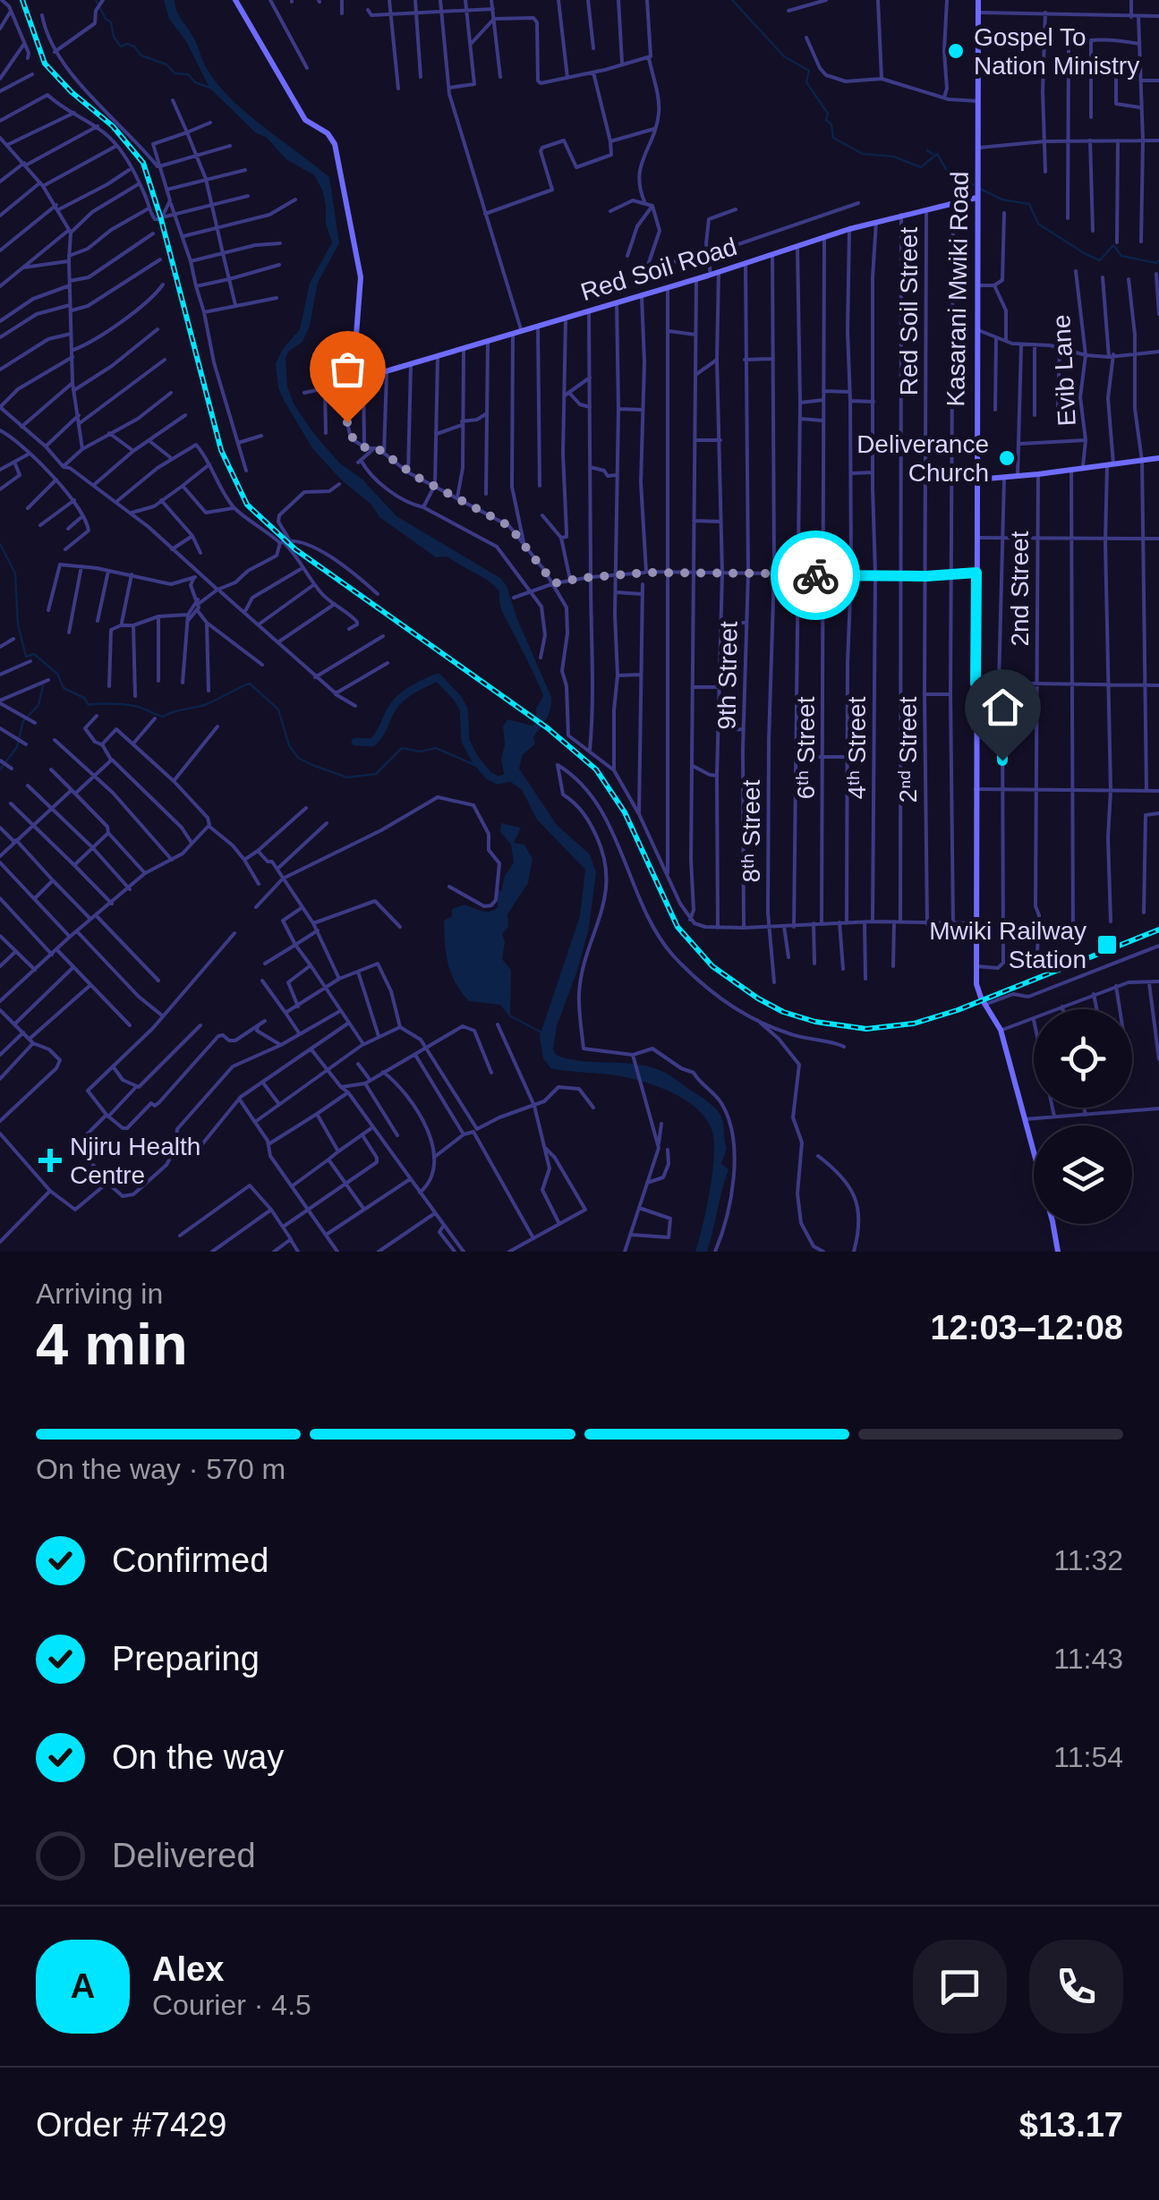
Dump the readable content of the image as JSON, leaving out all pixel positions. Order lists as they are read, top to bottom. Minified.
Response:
{"streets":{"main road":["Red Soil Road","Kasarani Mwiki Road"],"street":["Red Soil Street","Evib Lane","2nd Street","9th Street","6ᵗʰ Street","4ᵗʰ Street","2ⁿᵈ Street","8ᵗʰ Street"]},"crossings":[["Red Soil Road","Kasarani Mwiki Road"],["Red Soil Road","Red Soil Street"],["Red Soil Road","9th Street"],["Red Soil Road","6ᵗʰ Street"],["Red Soil Road","4ᵗʰ Street"],["Red Soil Road","8ᵗʰ Street"],["Red Soil Street","2ⁿᵈ Street"]],"places":{"other":["Gospel To Nation Ministry","Deliverance Church"],"transit":["Mwiki Railway Station"],"health":["Njiru Health Centre"]},"page":{"heading":["4 min","Arriving in","12:03–12:08"],"panel":["Alex","Courier · 4.5","Order #7429","$13.17"],"bar":"On the way · 570 m","list":[["Confirmed","11:32"],["Preparing","11:43"],["On the way","11:54"],"Delivered"],"round":"A"}}
